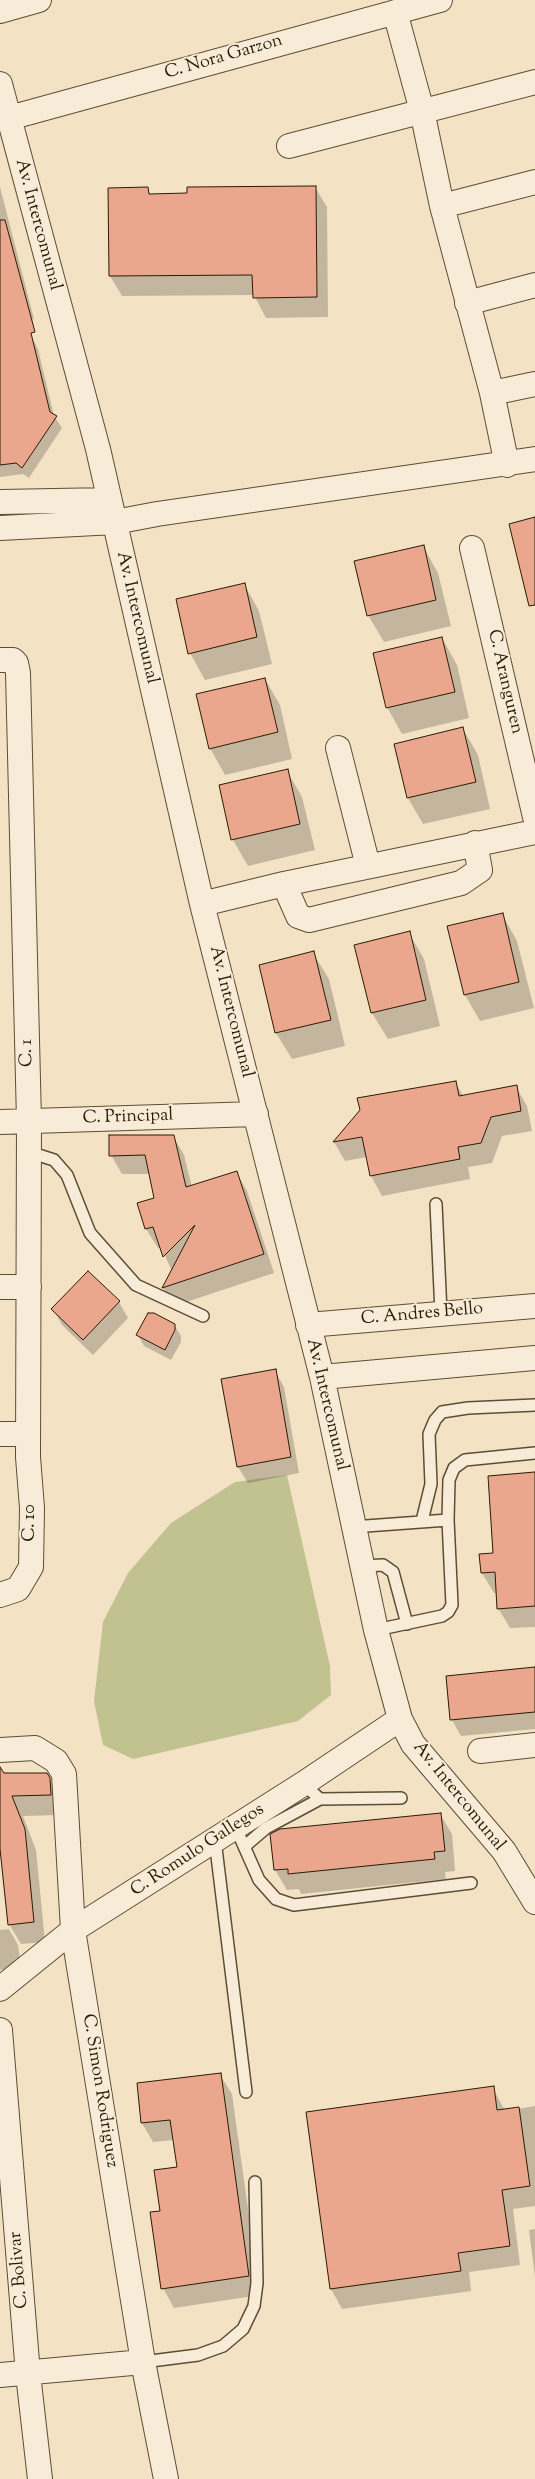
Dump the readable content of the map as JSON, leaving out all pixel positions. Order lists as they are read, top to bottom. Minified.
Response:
{"streets":{"street":["C. Nora Garzon","Av. Intercomunal","C. Aranguren","C. 1","C. Principal","C. Andres Bello","C. 10","C. Romulo Gallegos","C. Simon Rodriguez","C. Bolivar"]},"crossings":[["C. Nora Garzon","Av. Intercomunal"],["Av. Intercomunal","C. Principal"],["Av. Intercomunal","C. Andres Bello"],["Av. Intercomunal","C. Romulo Gallegos"],["C. 1","C. Principal"],["C. 1","C. 10"],["C. Romulo Gallegos","C. Simon Rodriguez"]]}
